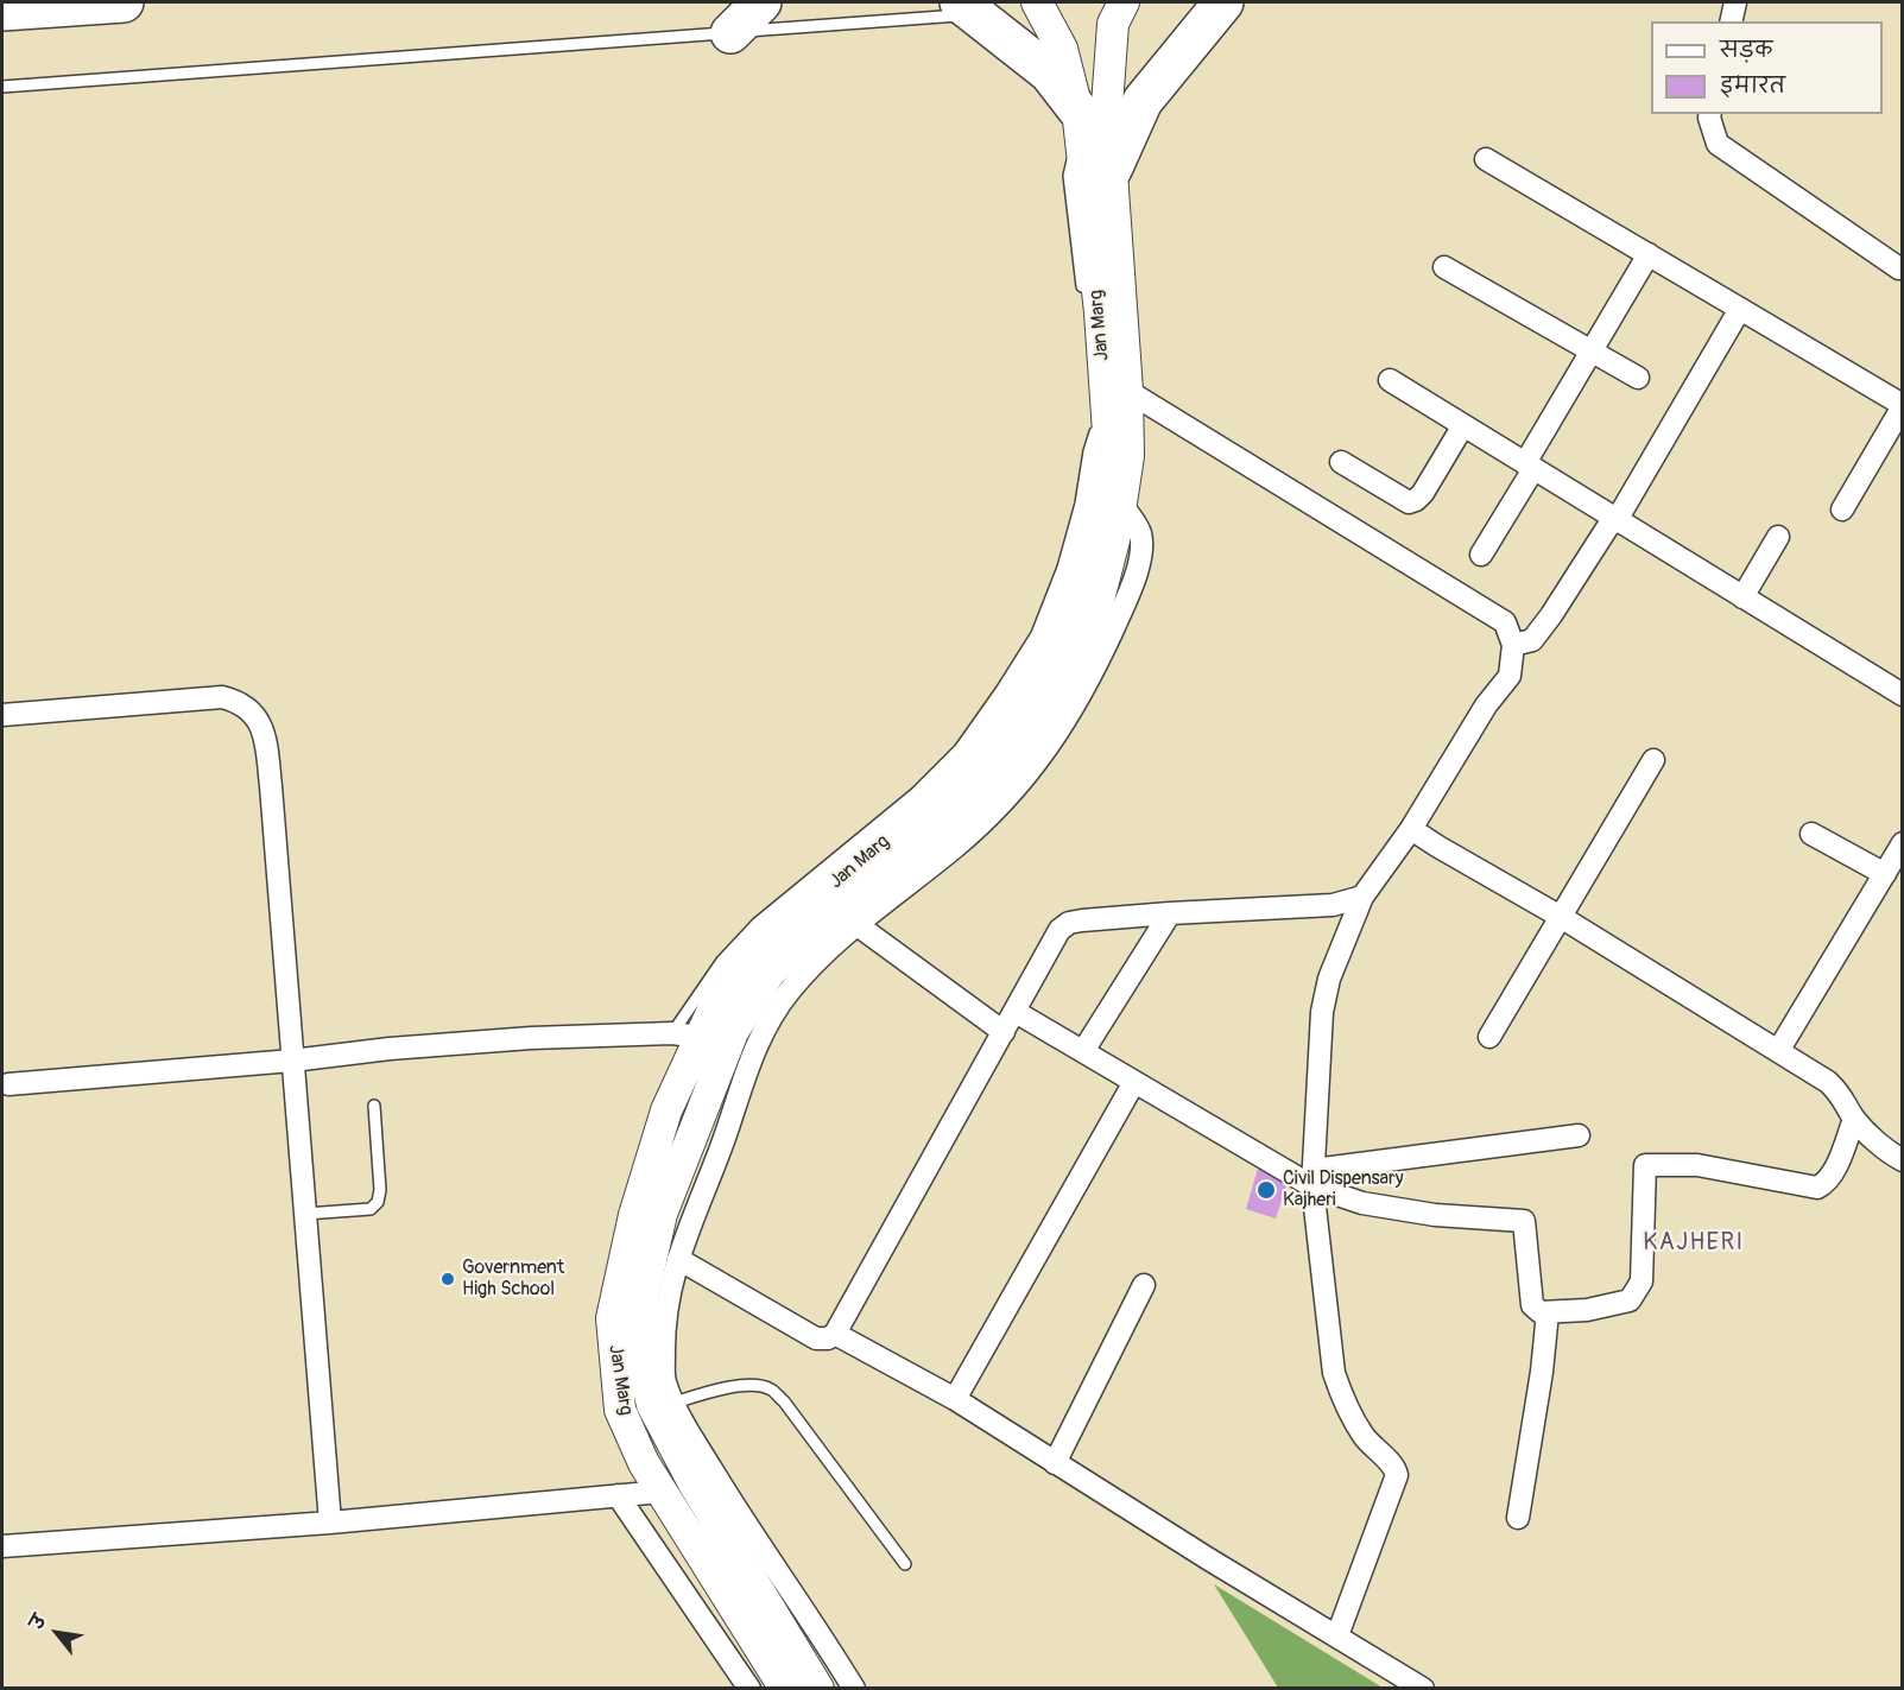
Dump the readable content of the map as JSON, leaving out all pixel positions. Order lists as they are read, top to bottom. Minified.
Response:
{"streets":{"main road":["Jan Marg"]},"districts":["KAJHERI"],"places":["Civil Dispensary Kajheri","Government High School"],"legend":["सड़क","इमारत"],"north":"top left"}
